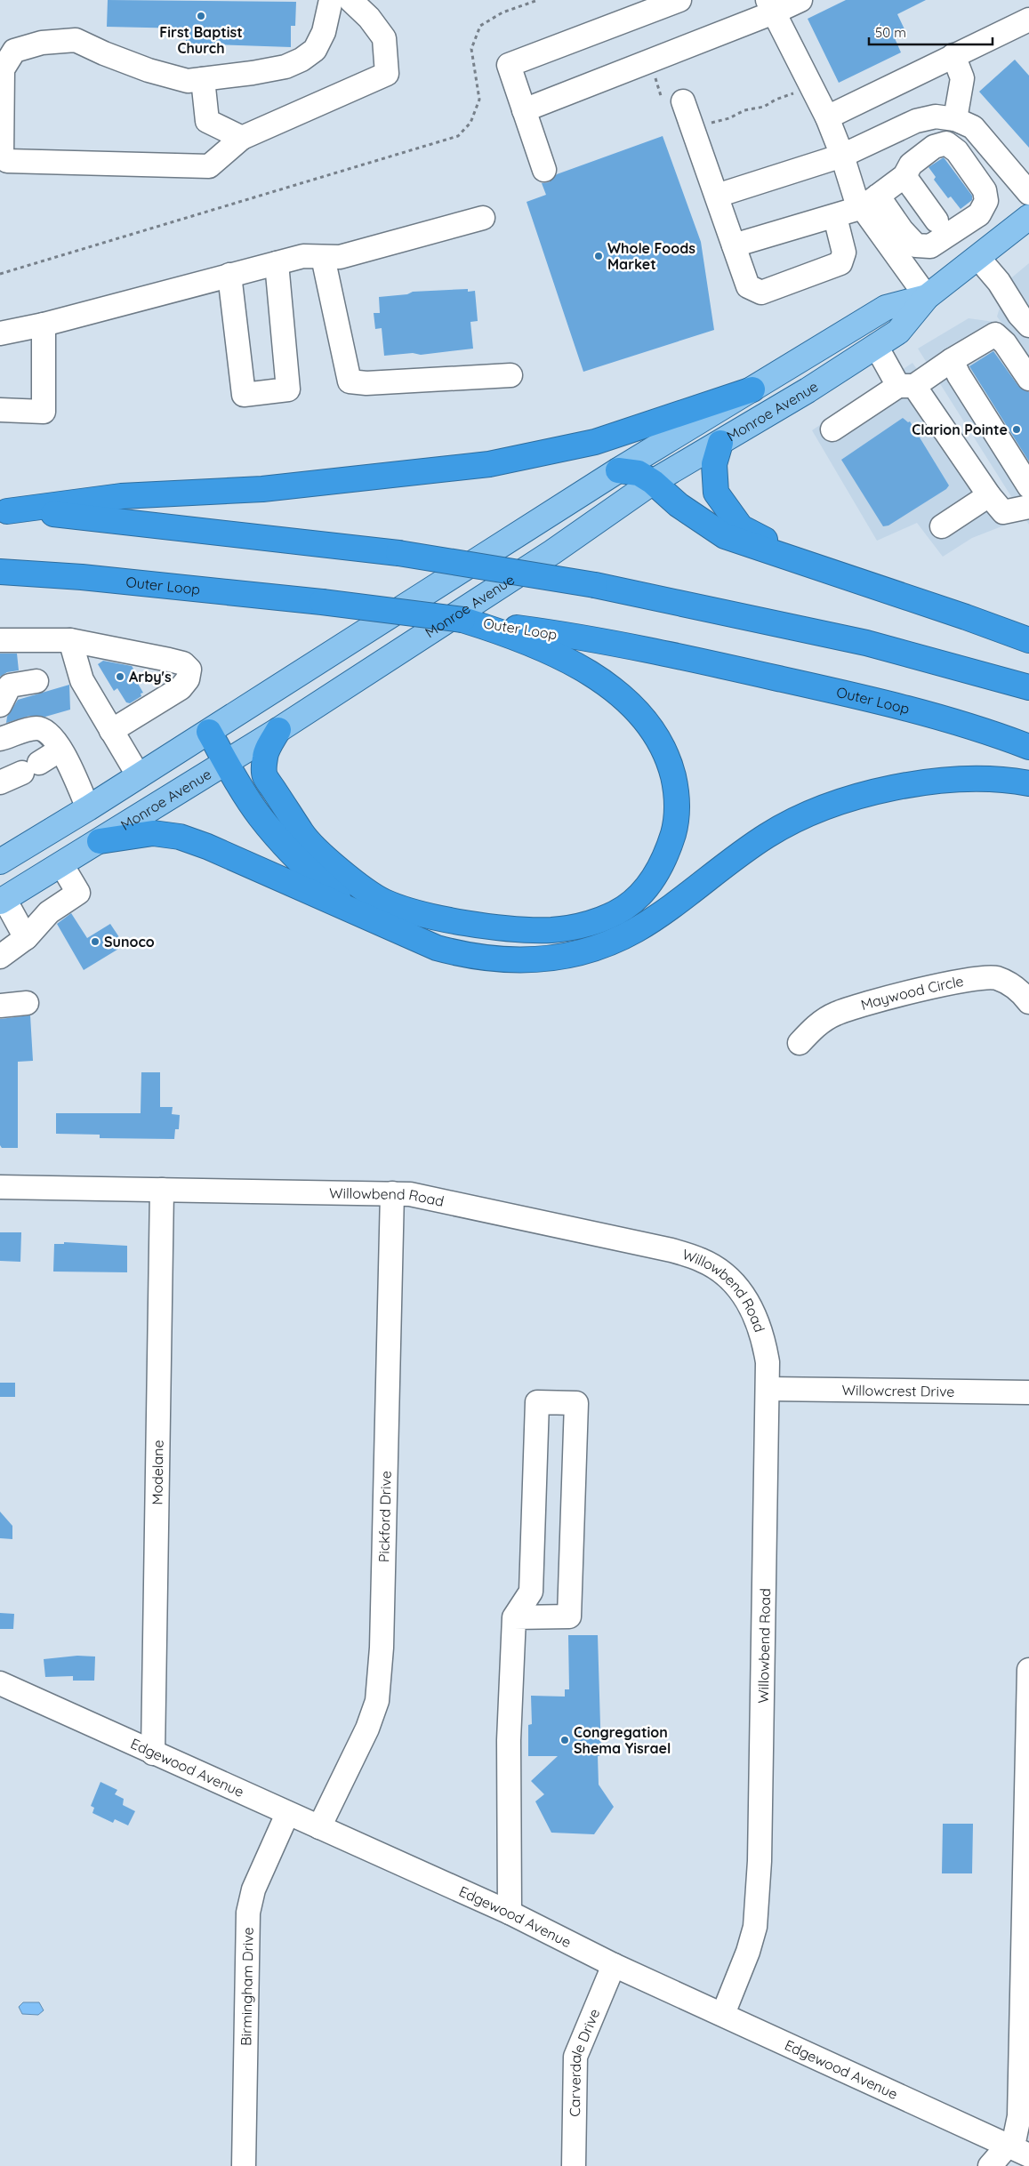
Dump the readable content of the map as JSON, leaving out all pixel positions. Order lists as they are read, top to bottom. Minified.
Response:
{"streets":{"highway":["Outer Loop"],"main road":["Monroe Avenue"],"street":["Maywood Circle","Willowbend Road","Willowcrest Drive","Modelane","Pickford Drive","Edgewood Avenue","Birmingham Drive","Carverdale Drive"]},"crossings":[["Willowbend Road","Willowcrest Drive"],["Willowbend Road","Modelane"],["Willowbend Road","Pickford Drive"],["Willowbend Road","Edgewood Avenue"],["Modelane","Edgewood Avenue"],["Pickford Drive","Edgewood Avenue"],["Edgewood Avenue","Birmingham Drive"],["Edgewood Avenue","Carverdale Drive"]],"places":["First Baptist Church","Whole Foods Market","Clarion Pointe","Arby's","Sunoco","Congregation Shema Yisrael"],"scale_bar":"50 m"}
